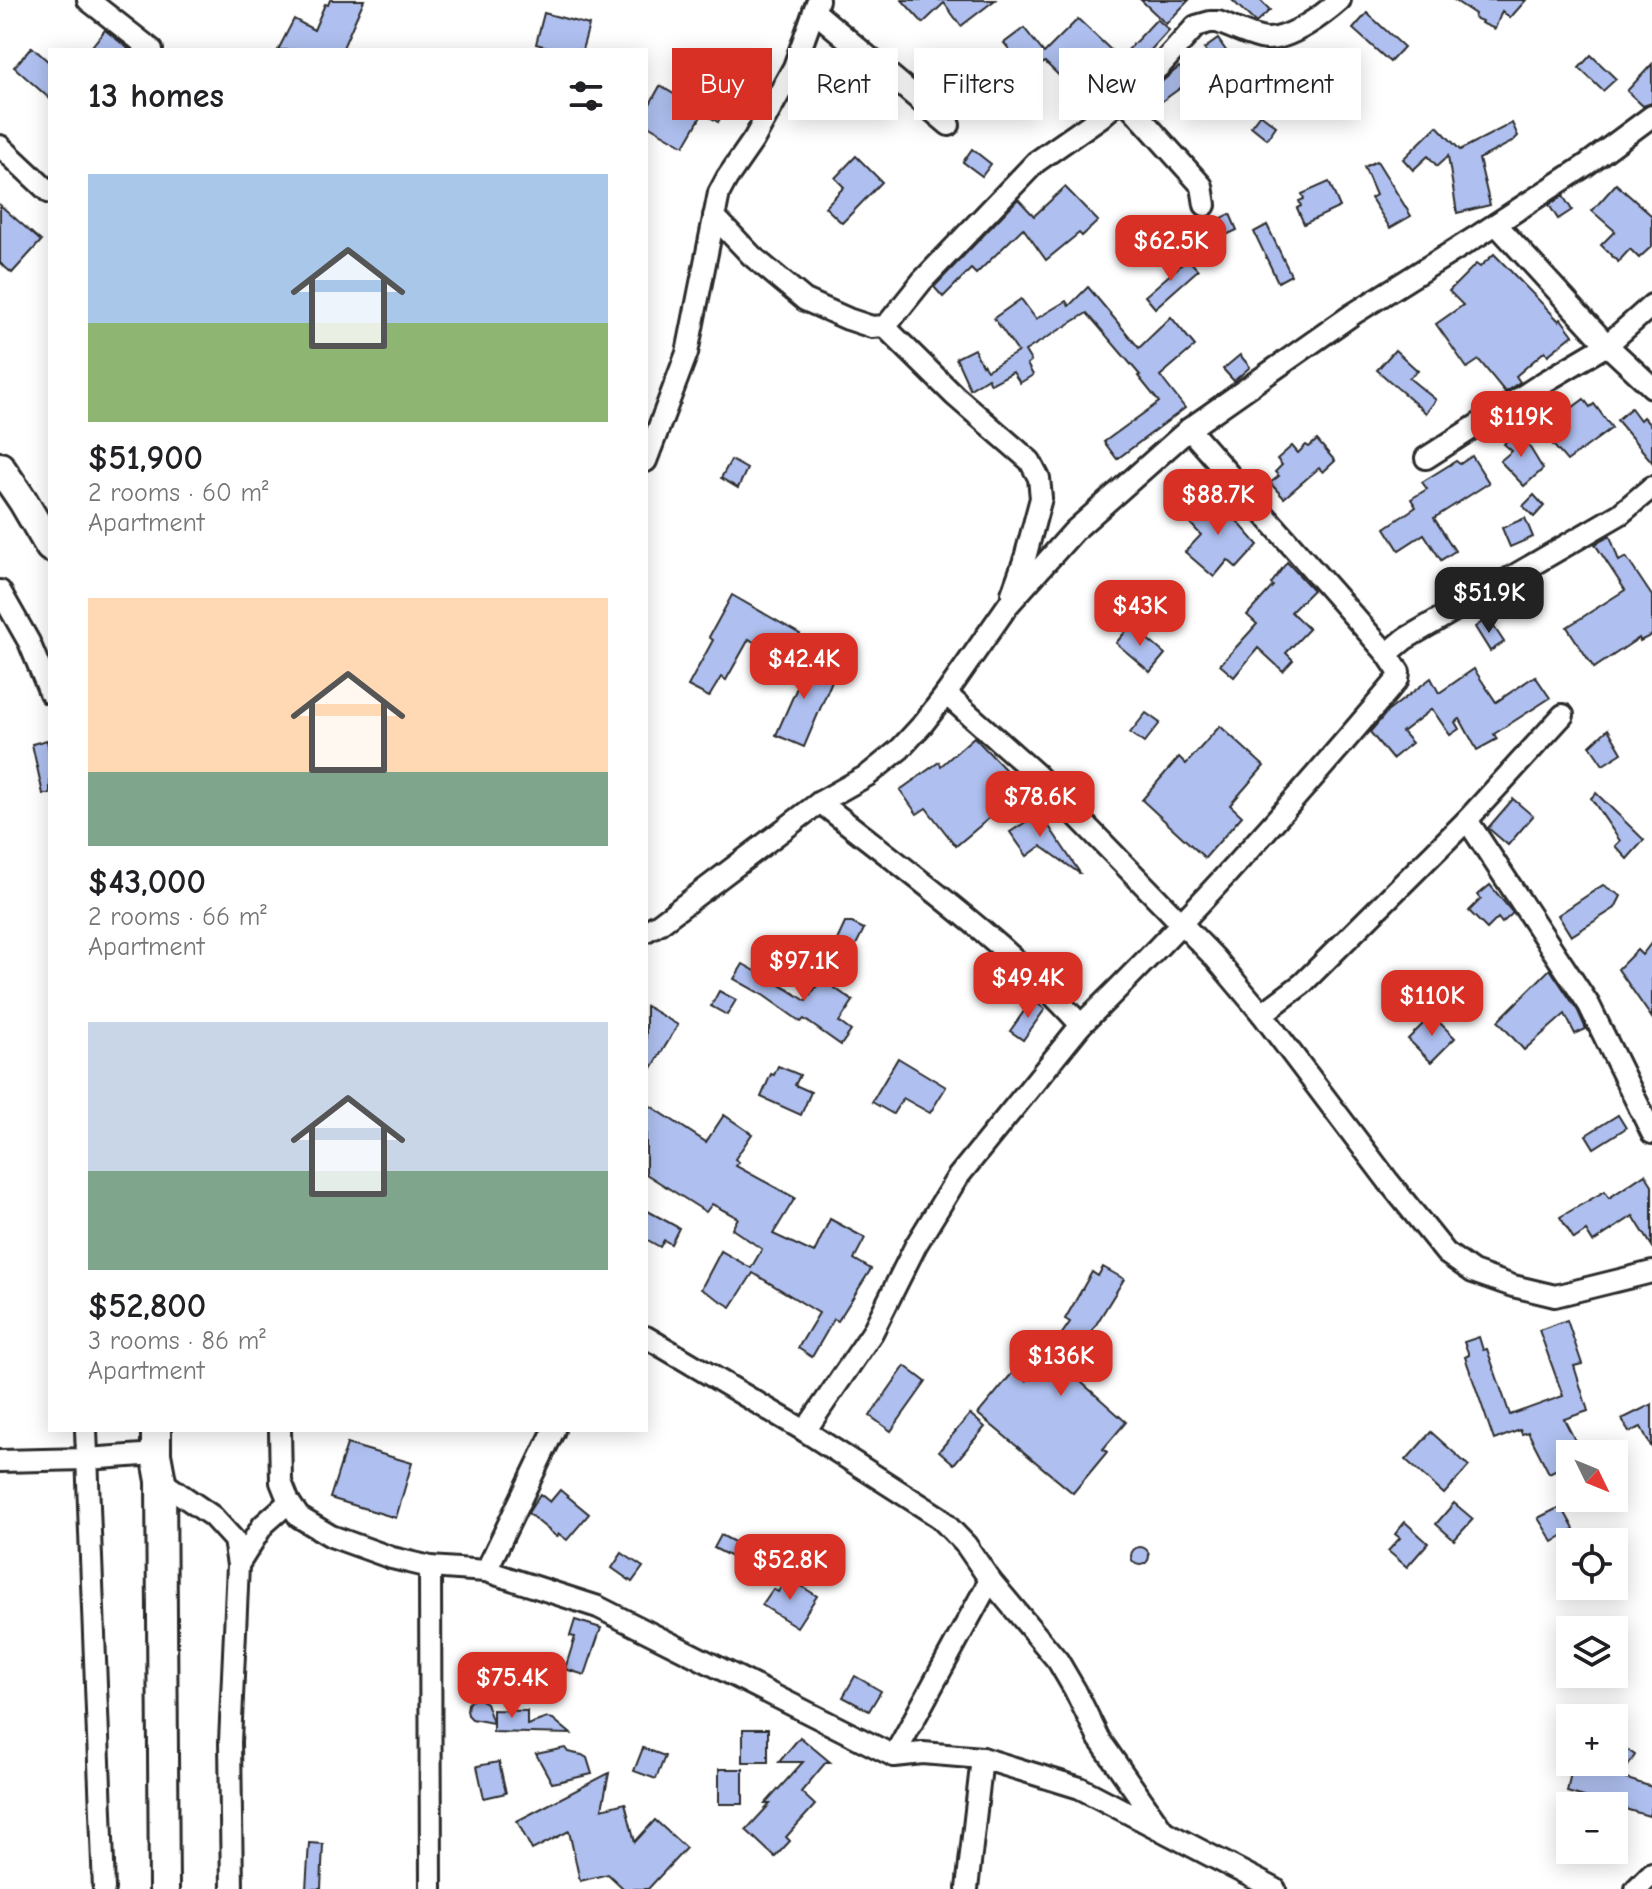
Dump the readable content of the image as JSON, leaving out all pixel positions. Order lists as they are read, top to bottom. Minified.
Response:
{"north":"bottom right","page":{"chip":["Buy","Rent","Filters","New","Apartment"],"heading":"13 homes","list":[{"name":"$51,900","note":"2 rooms · 60 m² · Apartment"},{"name":"$43,000","note":"2 rooms · 66 m² · Apartment"},{"name":"$52,800","note":"3 rooms · 86 m² · Apartment"}],"price":["$62.5K","$119K","$88.7K","$51.9K","$43K","$42.4K","$78.6K","$97.1K","$49.4K","$110K","$136K","$52.8K","$75.4K"],"map_buttons":["+","−"]}}
